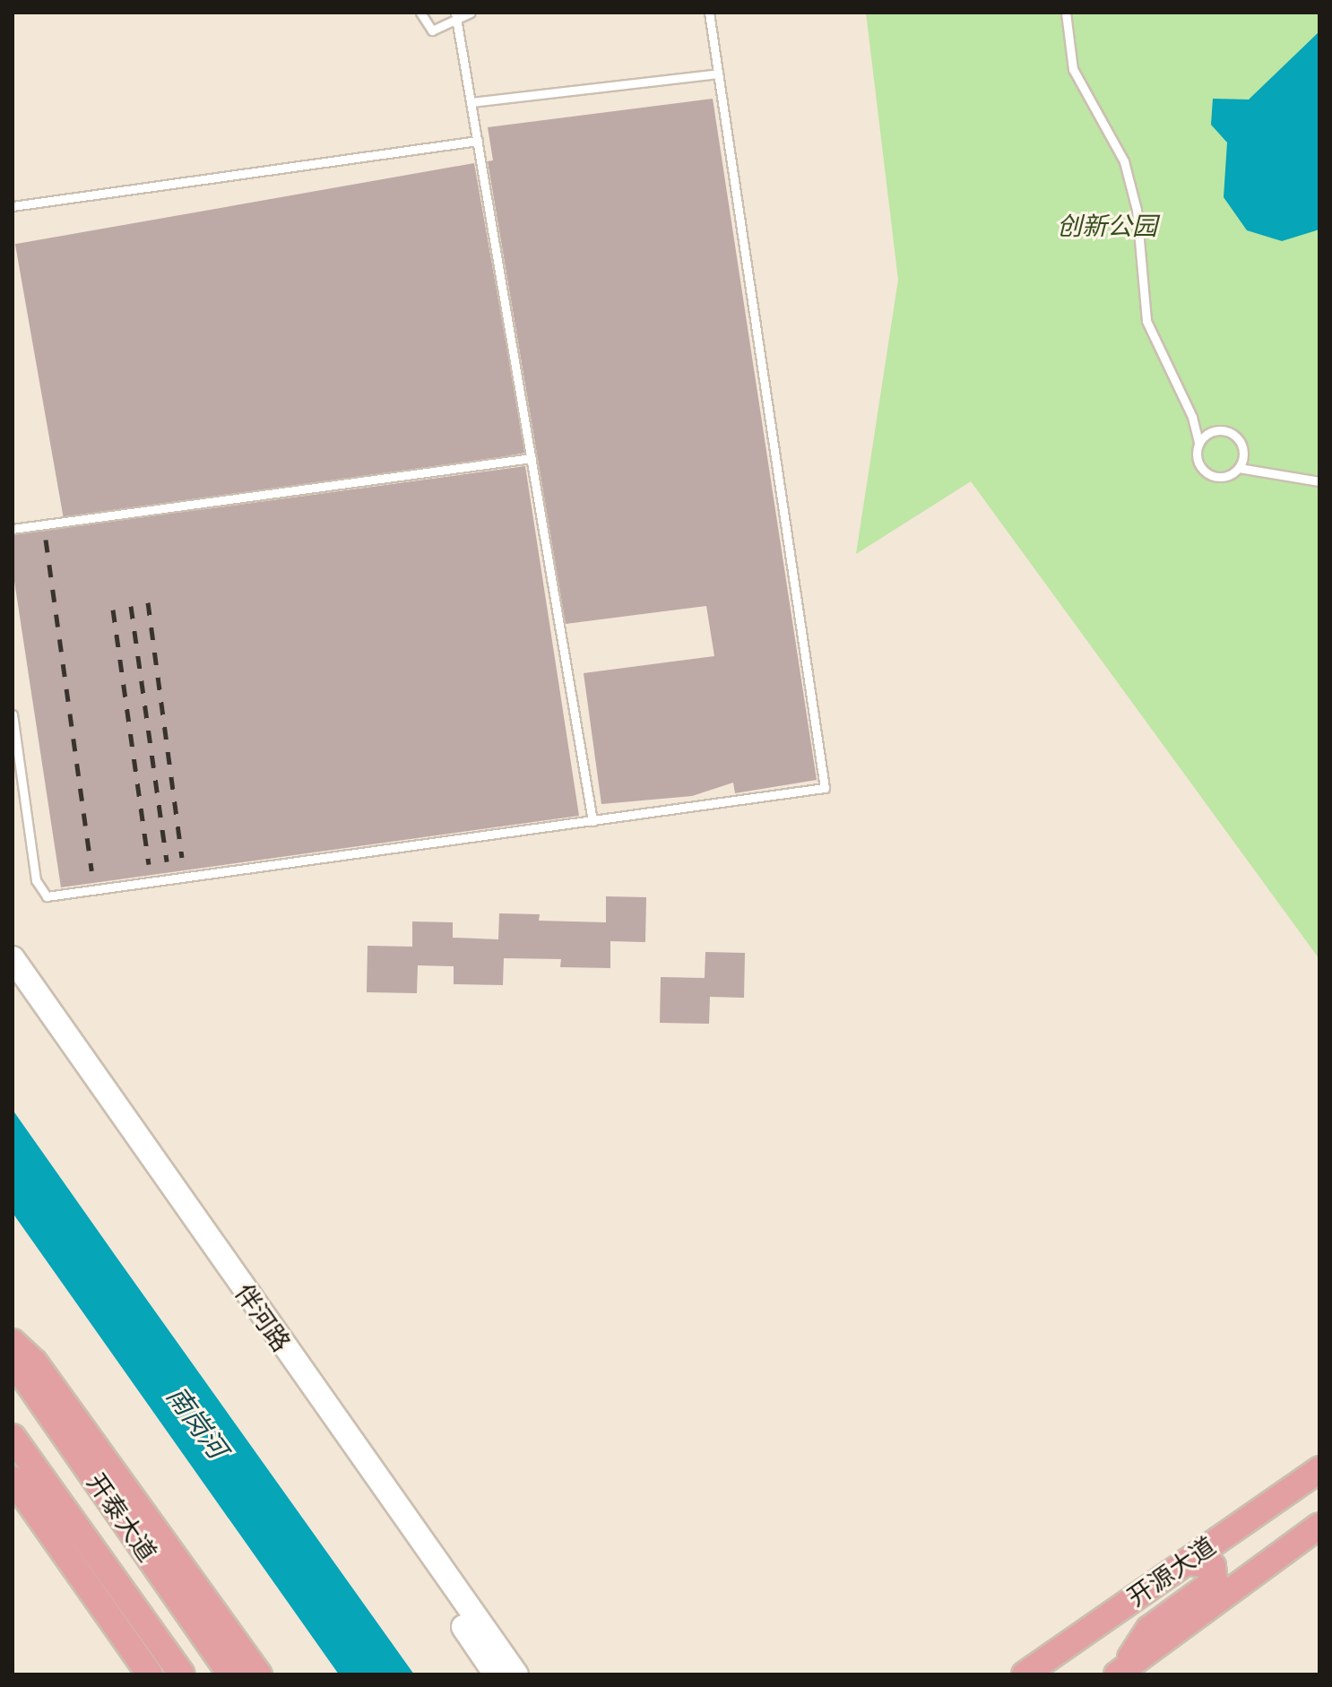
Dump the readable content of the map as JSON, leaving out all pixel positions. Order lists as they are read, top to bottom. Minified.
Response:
{"streets":{"main road":["开泰大道","开源大道"],"street":["伴河路"]},"water":["南岗河"],"parks":["创新公园"]}
